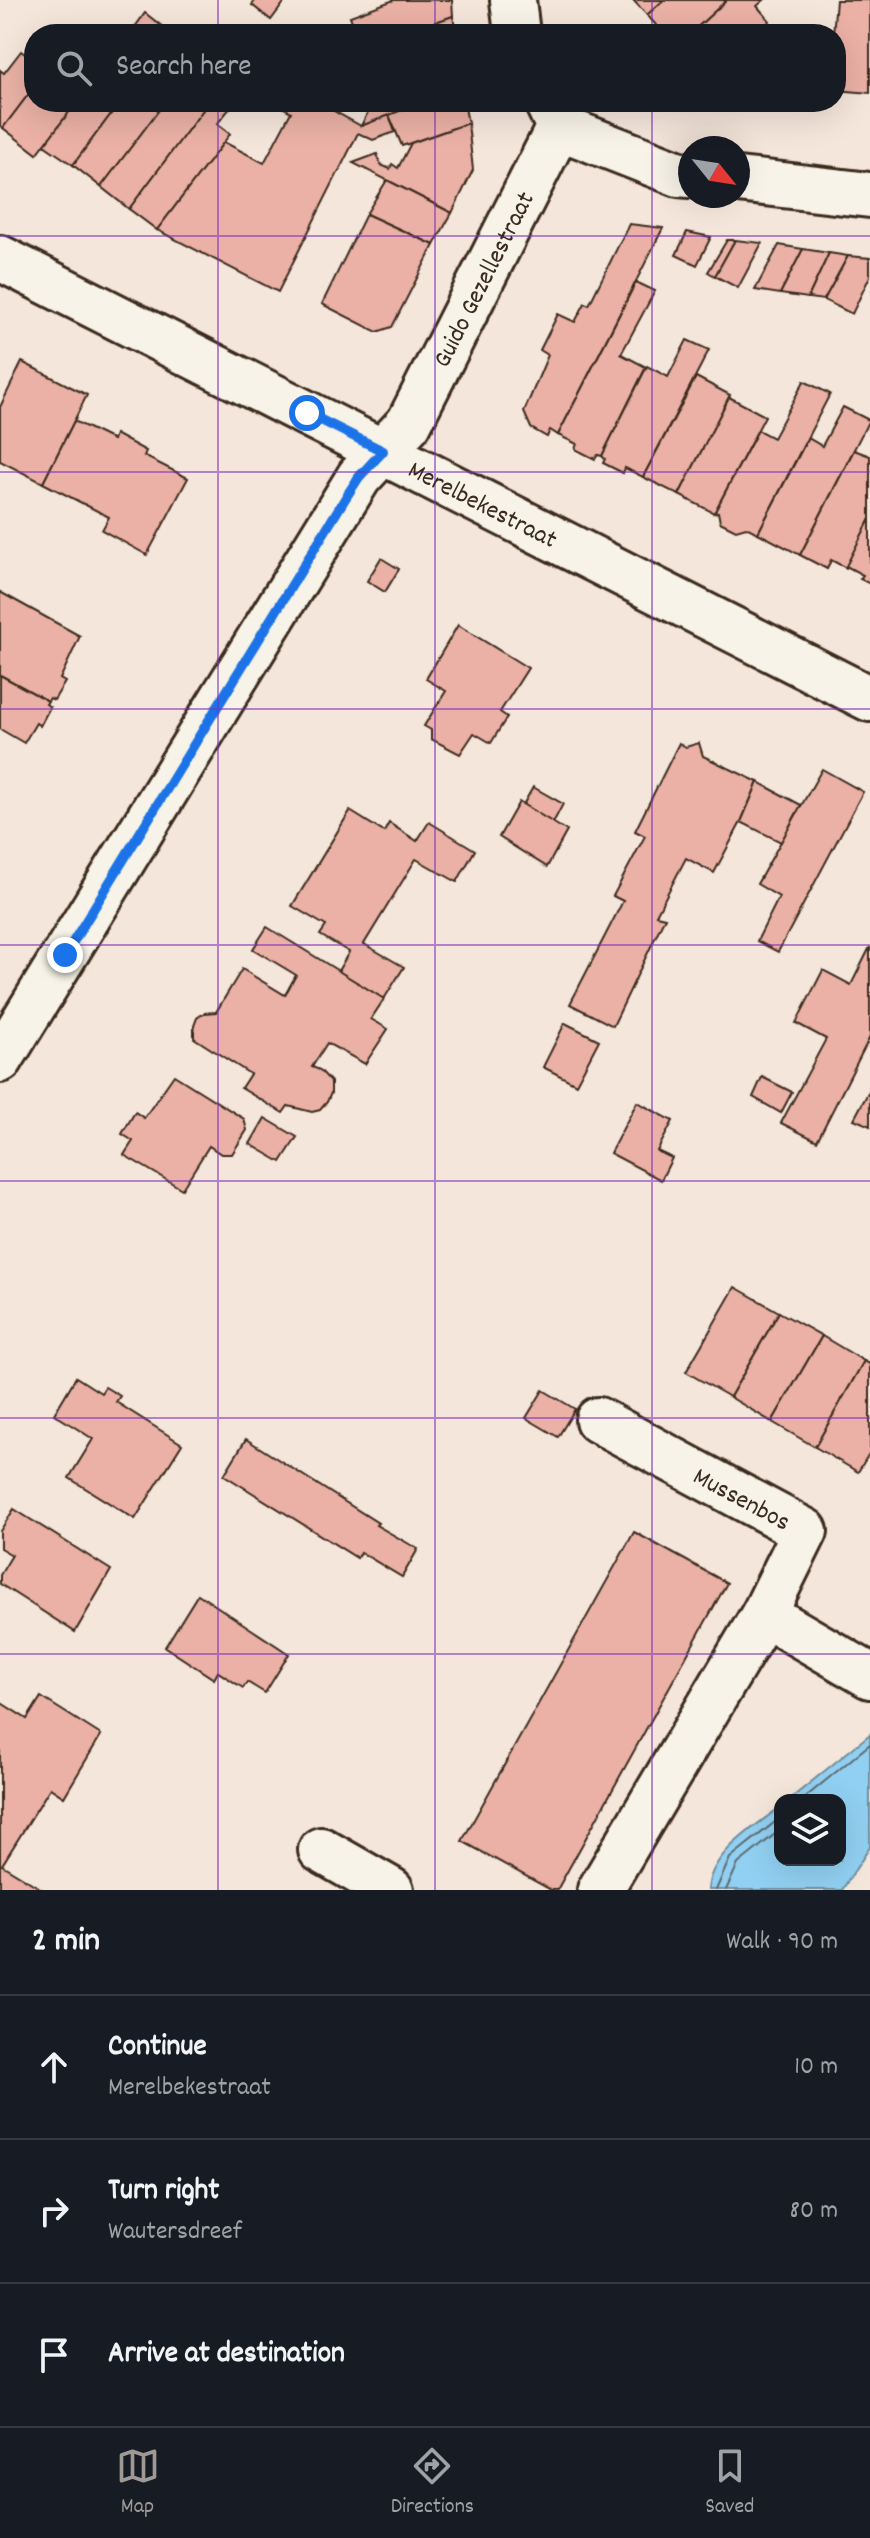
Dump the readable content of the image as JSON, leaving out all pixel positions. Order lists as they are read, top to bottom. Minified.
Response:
{"streets":{"street":["Guido Gezellestraat","Merelbekestraat","Mussenbos"]},"crossings":[["Guido Gezellestraat","Merelbekestraat"]],"north":"bottom right","page":{"search":"Search here","heading":["2 min","Walk · 90 m"],"list":[["Continue","Merelbekestraat","10 m"],["Turn right","Wautersdreef","80 m"],"Arrive at destination"],"nav":["Map","Directions","Saved"]}}
